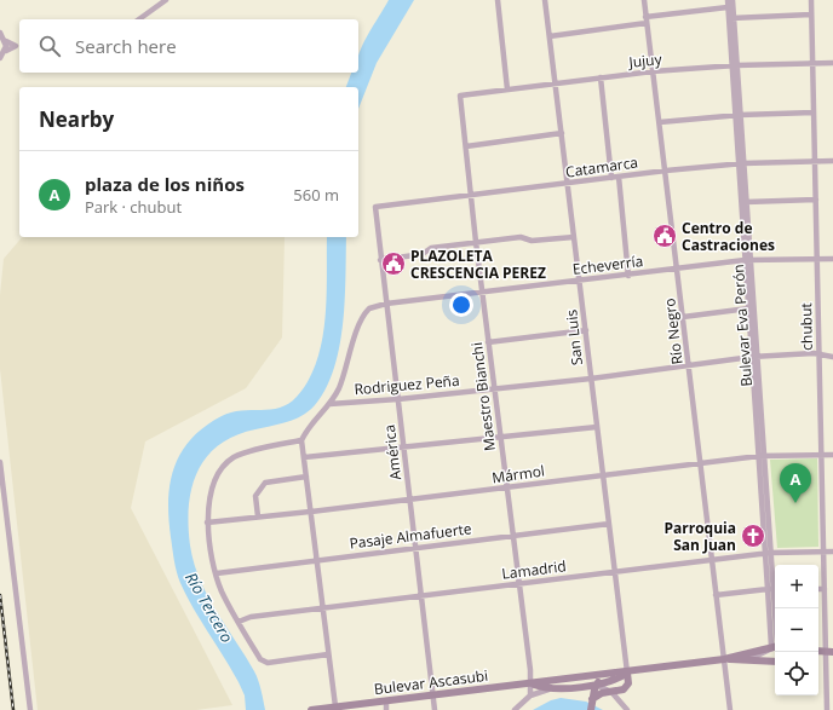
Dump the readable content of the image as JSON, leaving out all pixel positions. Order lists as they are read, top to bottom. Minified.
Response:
{"streets":{"main road":["Bulevar Ascasubi"],"street":["Jujuy","Catamarca","Echeverría","Bulevar Eva Perón","chubut","Río Negro","San Luis","Rodriguez Peña","Maestro Bianchi","América","Mármol","Pasaje Almafuerte","Lamadrid"]},"crossings":[["Jujuy","Bulevar Eva Perón"],["Jujuy","chubut"],["Jujuy","Río Negro"],["Jujuy","San Luis"],["Jujuy","Maestro Bianchi"],["Catamarca","Bulevar Eva Perón"],["Catamarca","chubut"],["Catamarca","Río Negro"],["Catamarca","San Luis"],["Catamarca","Maestro Bianchi"],["Catamarca","América"],["Echeverría","Bulevar Eva Perón"],["Echeverría","chubut"],["Echeverría","Río Negro"],["Echeverría","San Luis"],["Echeverría","Rodriguez Peña"],["Echeverría","Maestro Bianchi"],["Echeverría","América"],["Bulevar Eva Perón","Rodriguez Peña"],["Bulevar Eva Perón","Mármol"],["Bulevar Eva Perón","Lamadrid"],["chubut","Rodriguez Peña"],["chubut","Mármol"],["chubut","Lamadrid"],["Río Negro","Rodriguez Peña"],["Río Negro","Mármol"],["Río Negro","Lamadrid"],["San Luis","Rodriguez Peña"],["San Luis","Mármol"],["San Luis","Pasaje Almafuerte"],["San Luis","Lamadrid"],["San Luis","Bulevar Ascasubi"],["Rodriguez Peña","Maestro Bianchi"],["Rodriguez Peña","América"],["Maestro Bianchi","Mármol"],["Maestro Bianchi","Pasaje Almafuerte"],["Maestro Bianchi","Lamadrid"],["Maestro Bianchi","Bulevar Ascasubi"],["América","Mármol"],["América","Pasaje Almafuerte"],["América","Lamadrid"],["América","Bulevar Ascasubi"]],"water":["Río Tercero"],"places":{"public building":["Centro de Castraciones","PLAZOLETA CRESCENCIA PEREZ"],"church":["Parroquia San Juan"]},"page":{"search":"Search here","heading":"Nearby","list":[{"mark":"A","name":"plaza de los niños","note":"Park · chubut","value":"560 m"}],"pins":"A","map_buttons":["+","−"]}}
